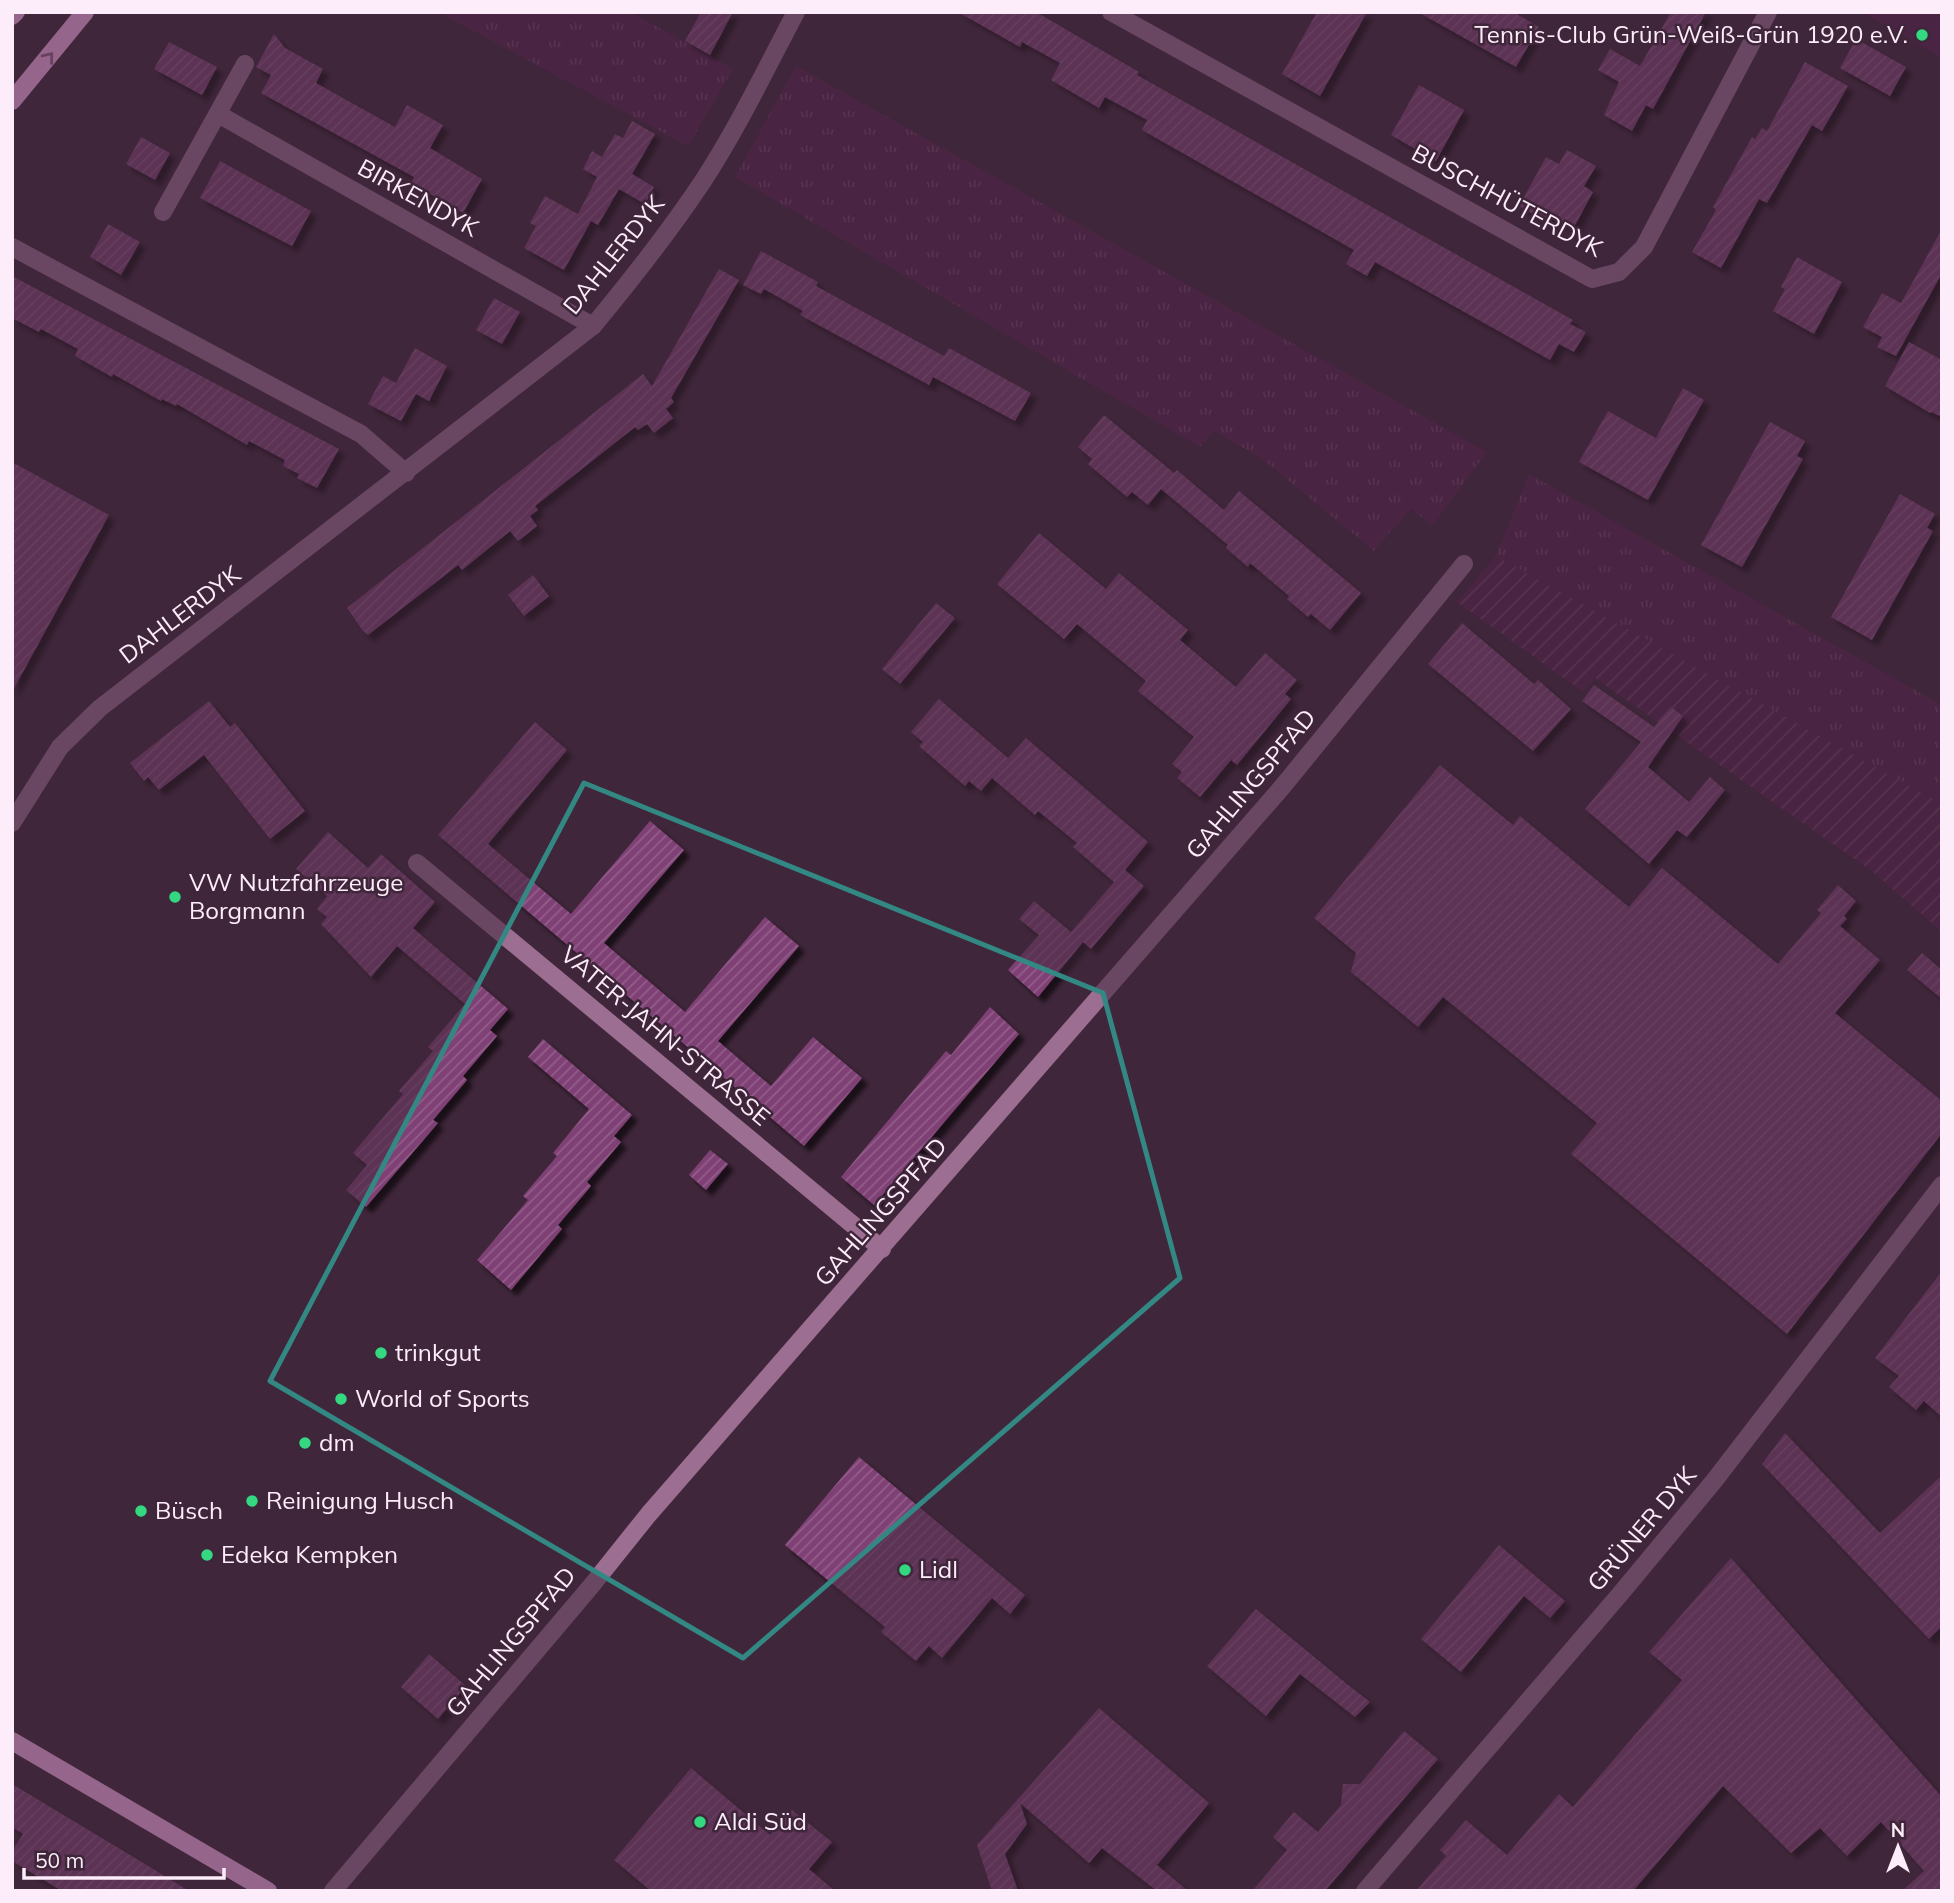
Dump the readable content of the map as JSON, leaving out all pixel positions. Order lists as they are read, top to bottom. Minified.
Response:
{"streets":{"street":["BIRKENDYK","BUSCHHÜTERDYK","DAHLERDYK","GAHLINGSPFAD","VATER-JAHN-STRASSE","GRÜNER DYK"]},"crossings":[["BIRKENDYK","DAHLERDYK"],["GAHLINGSPFAD","VATER-JAHN-STRASSE"]],"places":["Tennis-Club Grün-Weiß-Grün 1920 e.V.","VW Nutzfahrzeuge Borgmann","trinkgut","World of Sports","dm","Reinigung Husch","Büsch","Edeka Kempken","Lidl","Aldi Süd"],"scale_bar":"50 m","north":"top"}
